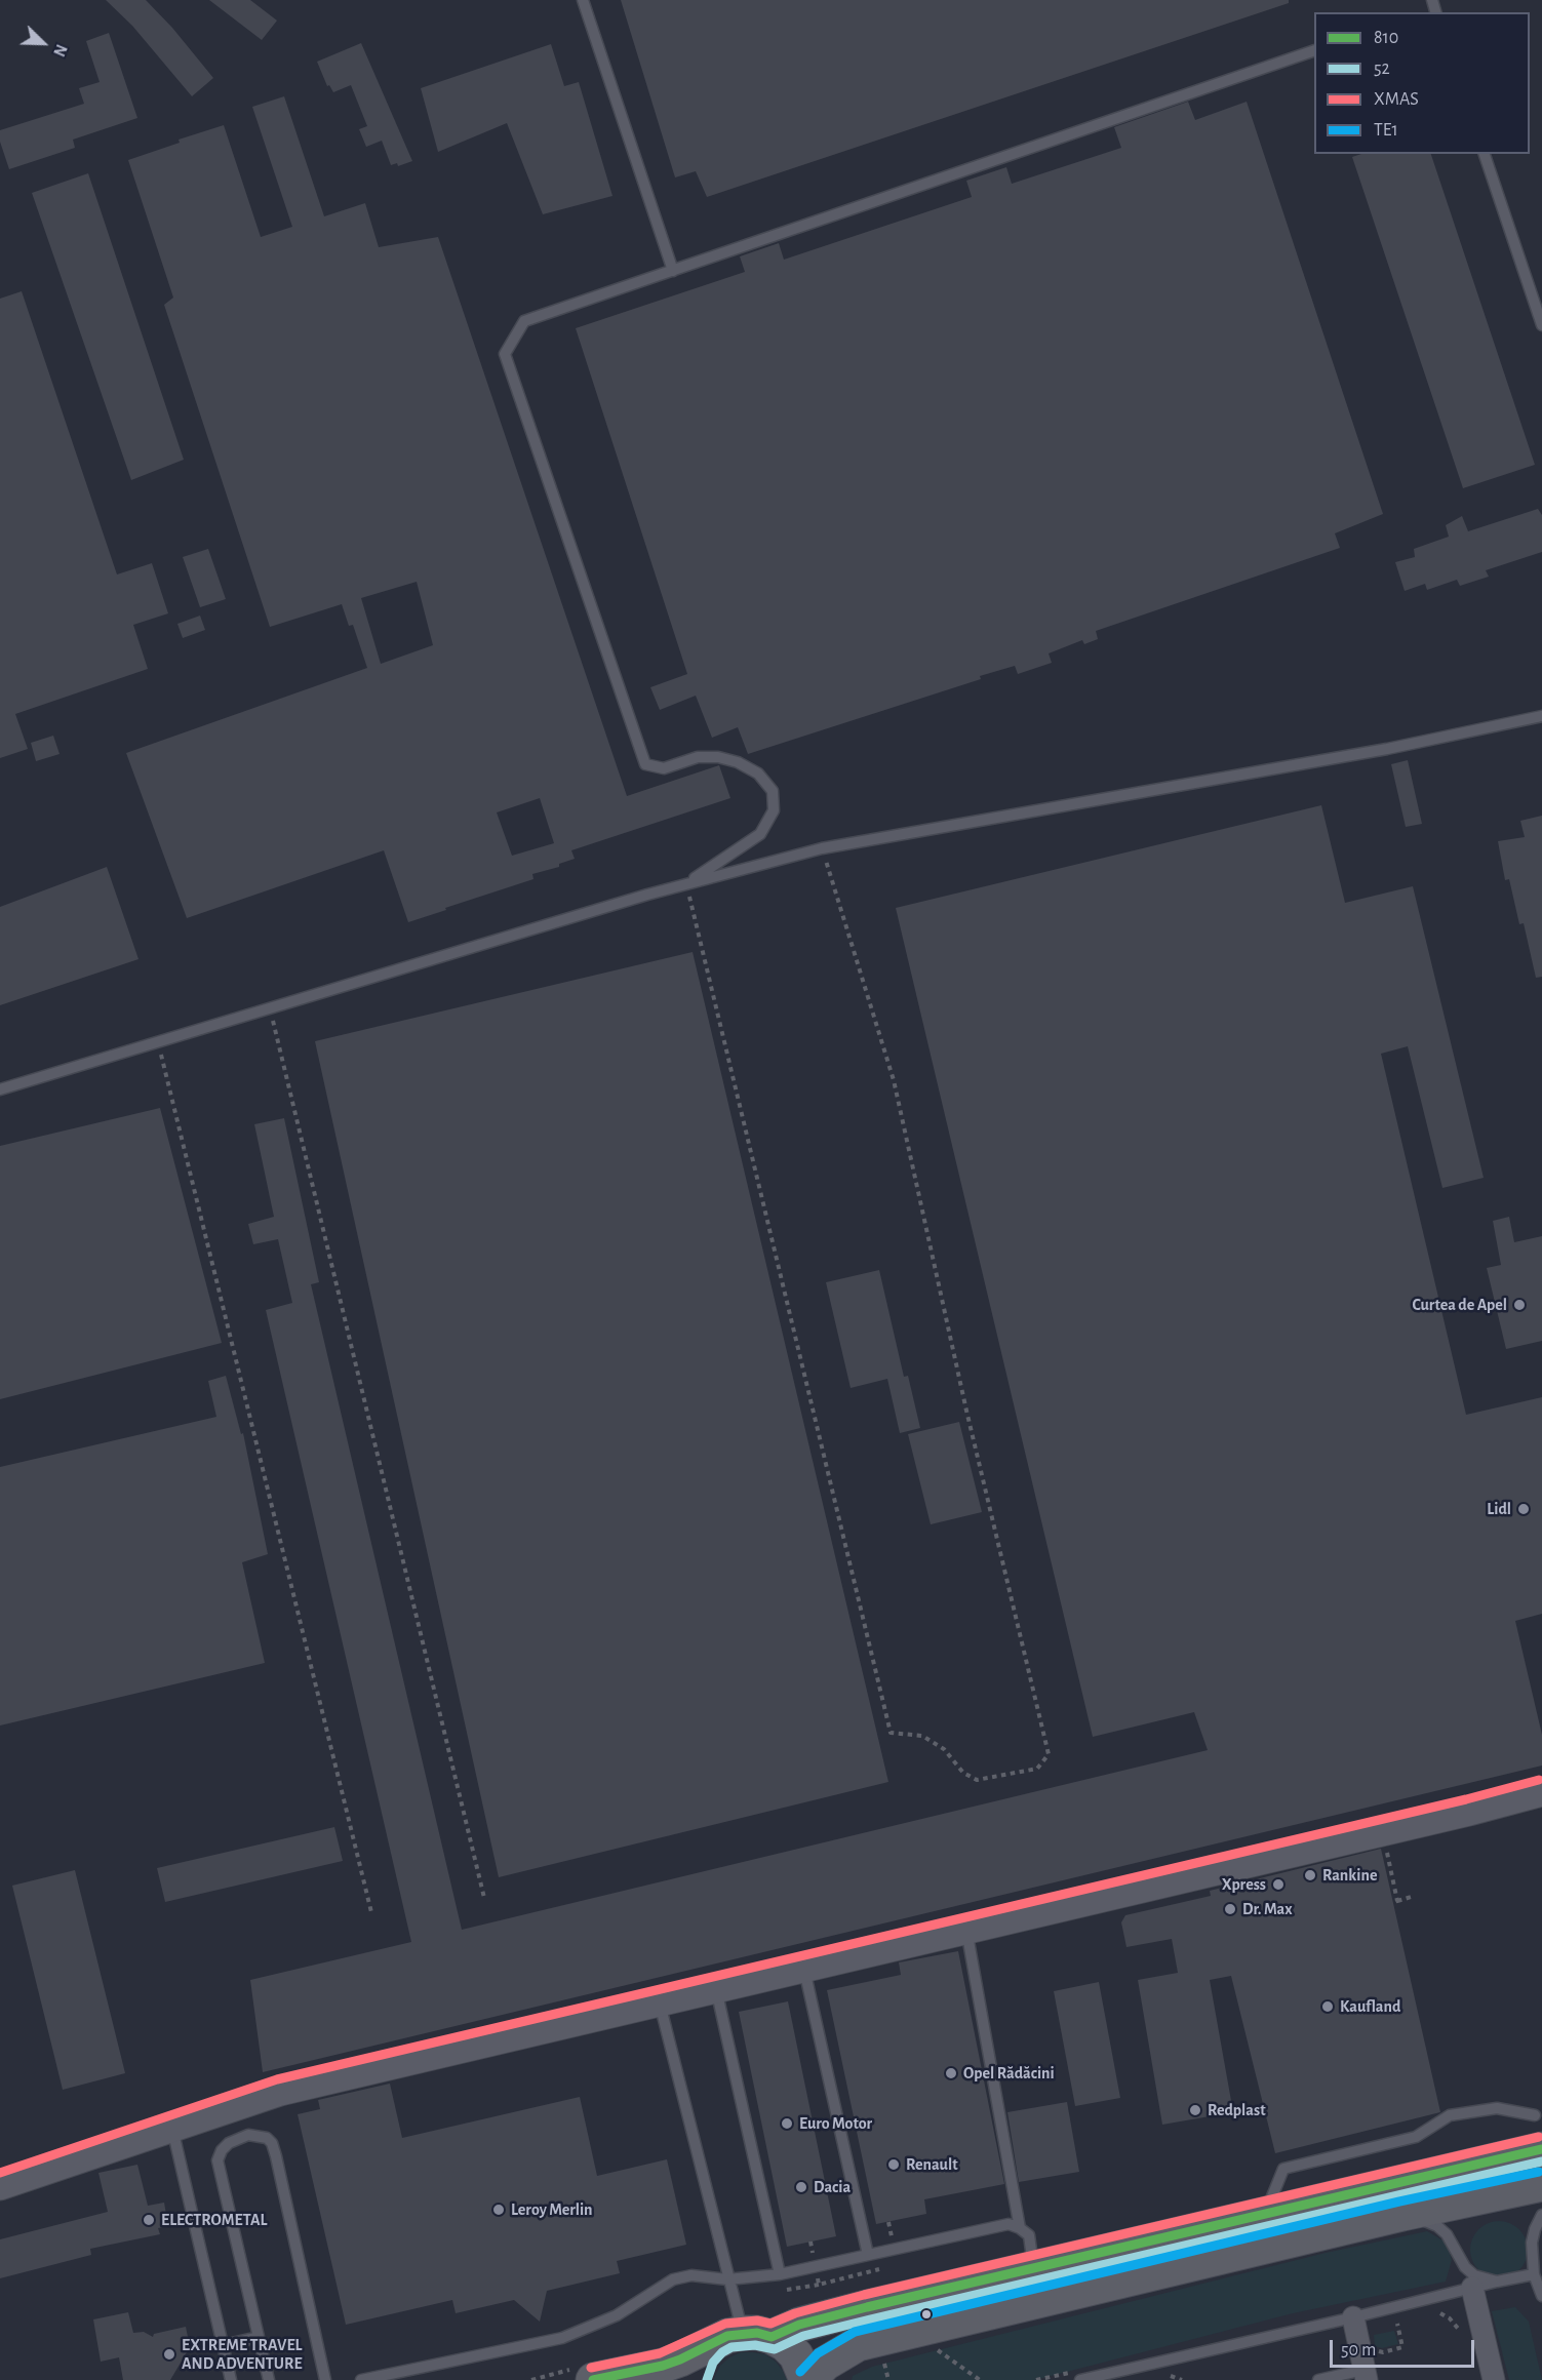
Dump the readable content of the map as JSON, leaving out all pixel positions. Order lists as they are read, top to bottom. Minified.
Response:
{"places":["Curtea de Apel","Lidl","Rankine","Xpress","Dr. Max","Kaufland","Opel Rădăcini","Redplast","Euro Motor","Renault","Dacia","Leroy Merlin","ELECTROMETAL","EXTREME TRAVEL AND ADVENTURE"],"lines":["transit line XMAS","transit line 810","transit line 52","transit line TE1"],"legend":["810","52","XMAS","TE1"],"scale_bar":"50 m","north":"bottom right"}
